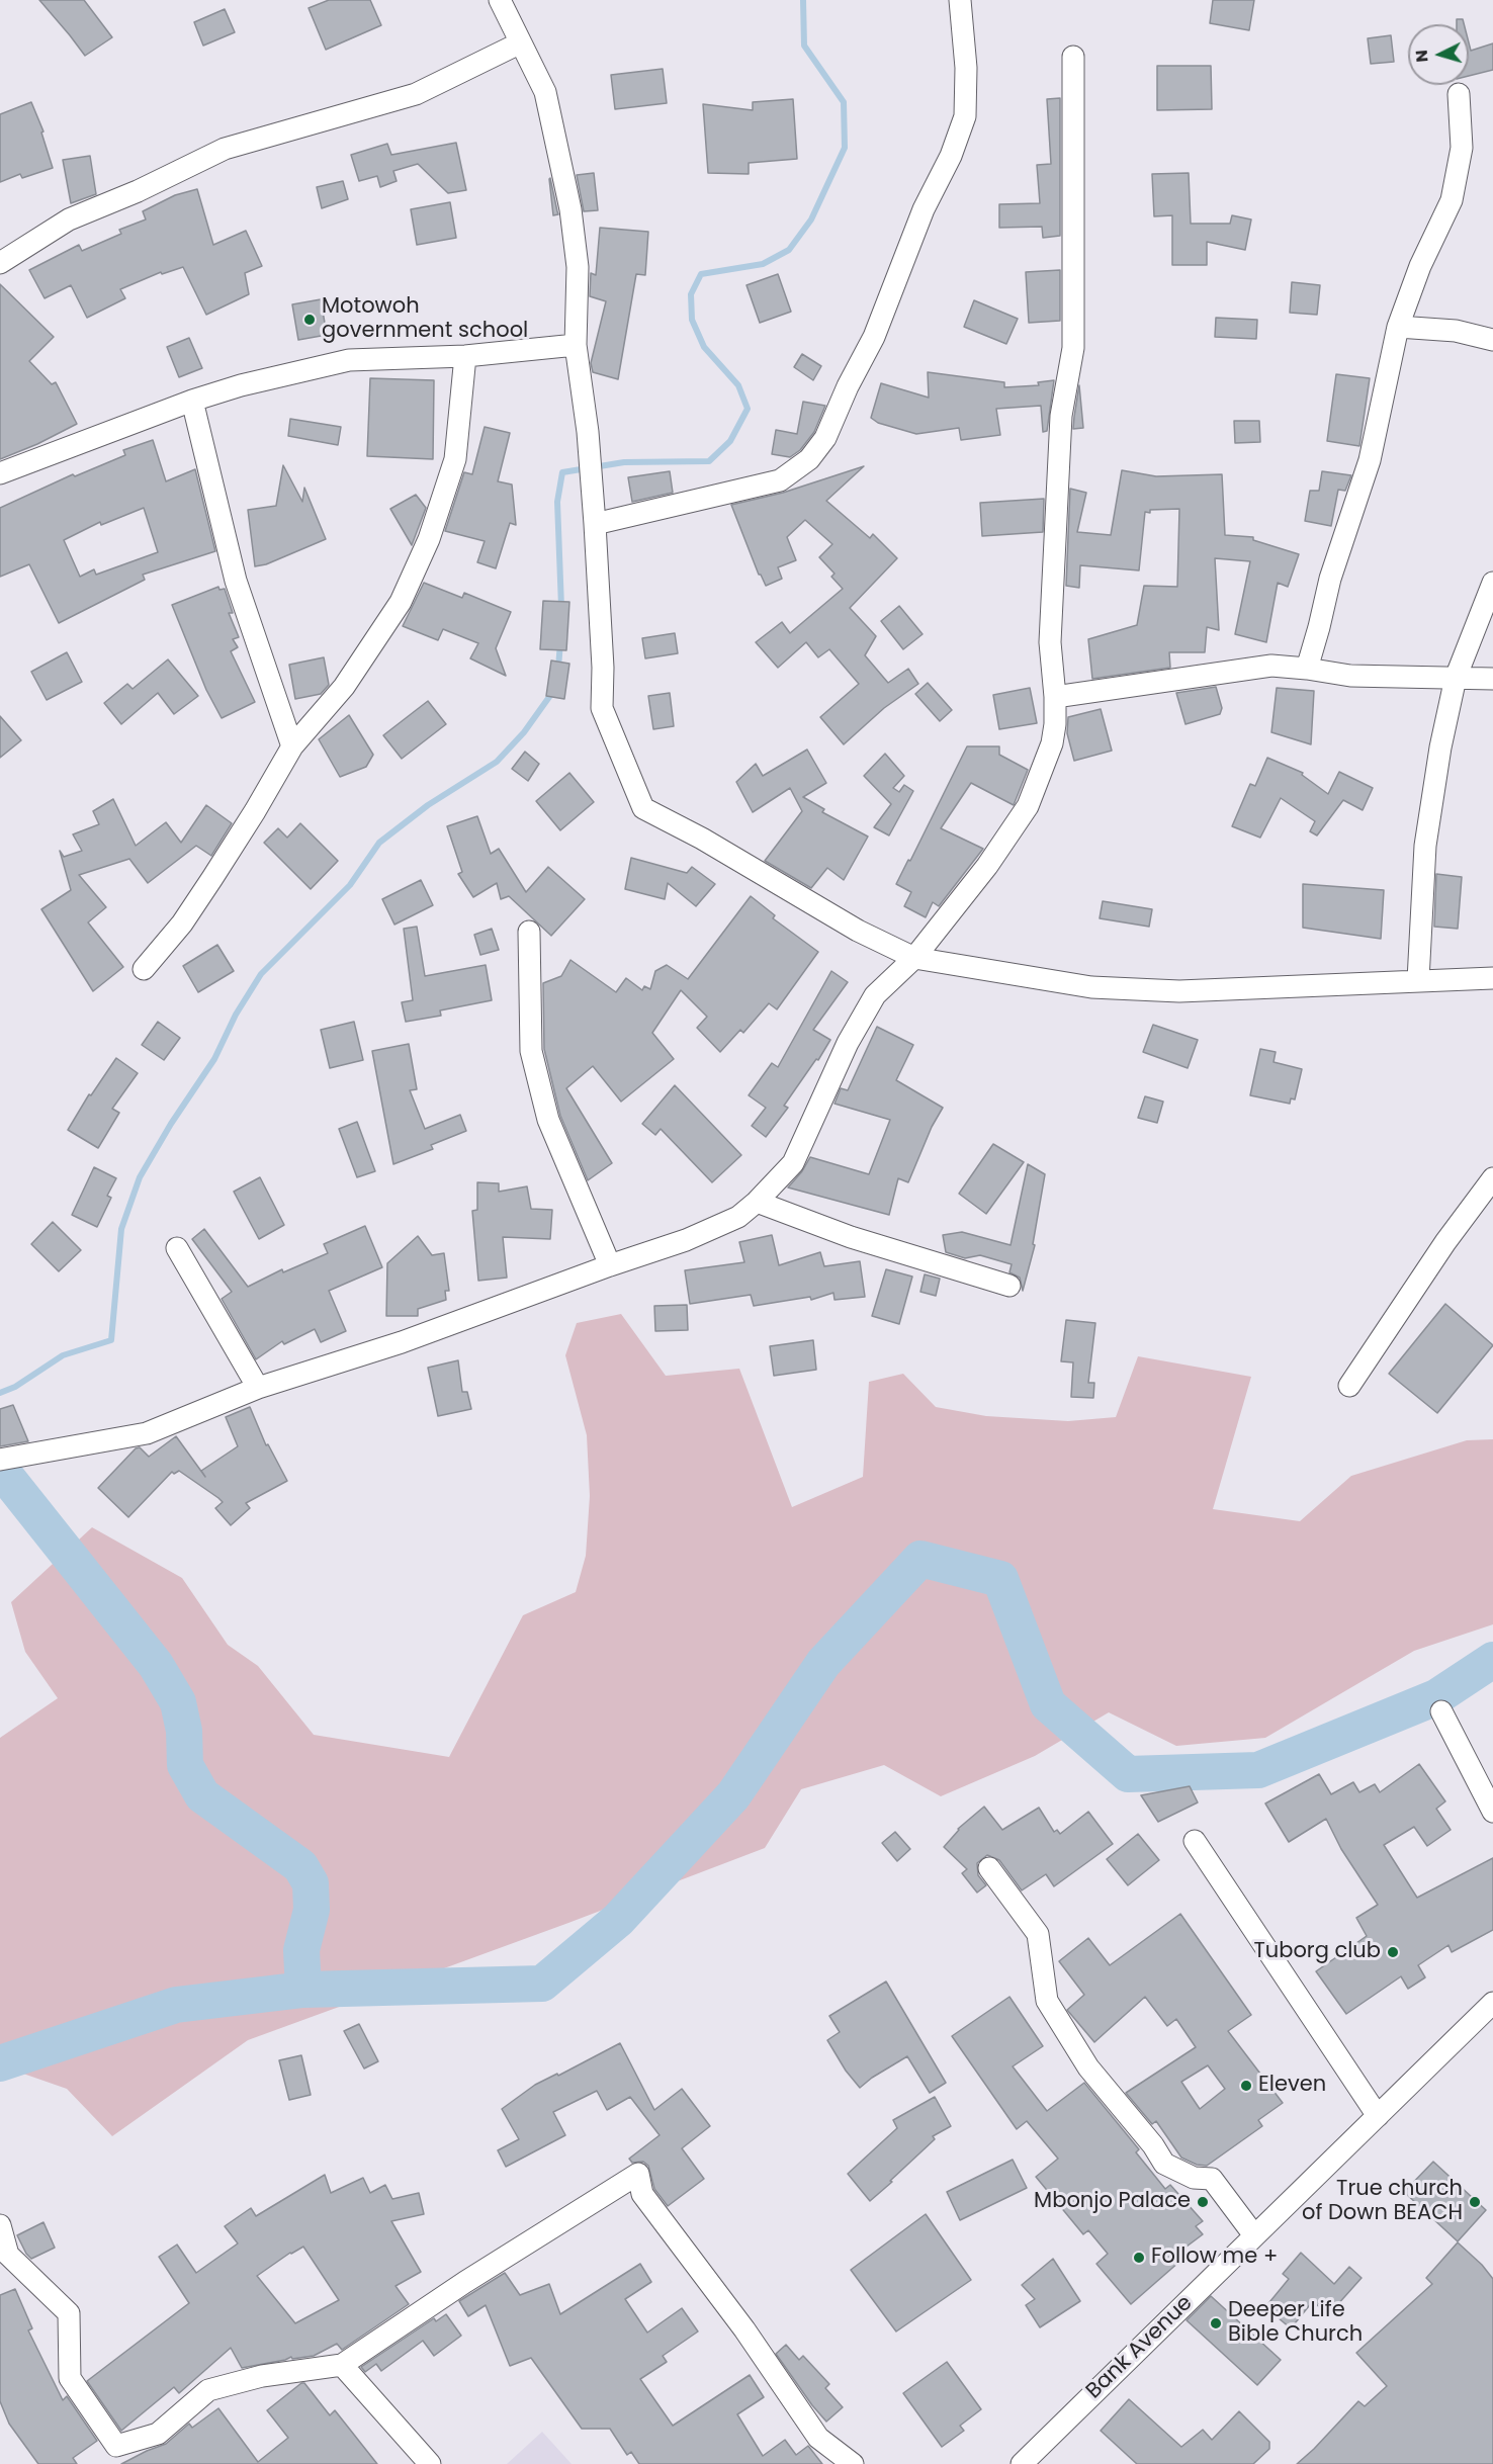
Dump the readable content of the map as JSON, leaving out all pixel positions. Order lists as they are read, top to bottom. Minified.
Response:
{"streets":{"street":["Bank Avenue"]},"places":["Motowoh government school","Tuborg club","Eleven","Mbonjo Palace","True church of Down BEACH","Follow me +","Deeper Life Bible Church"],"north":"left"}
